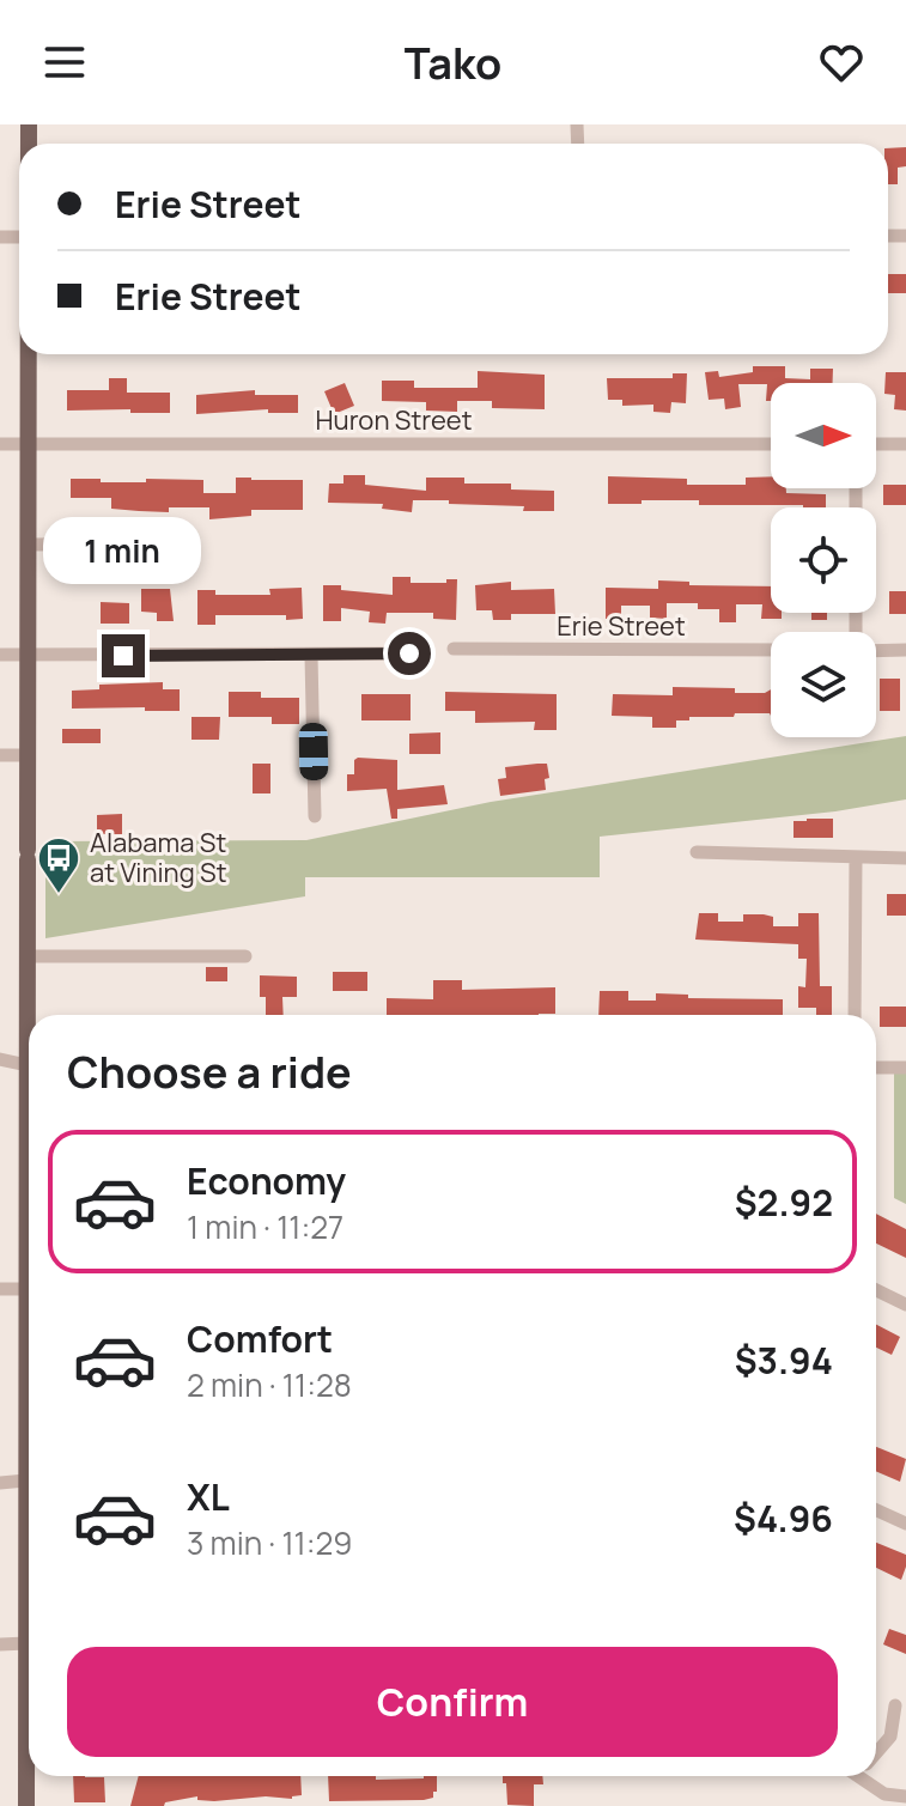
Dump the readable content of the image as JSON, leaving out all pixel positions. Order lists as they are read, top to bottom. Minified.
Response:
{"streets":{"street":["Huron Street","Erie Street"]},"places":{"bus stop":["Alabama St at Vining St"]},"north":"right","page":{"header":"Tako","banner":["Erie Street","Erie Street"],"bubble":"1 min","heading":"Choose a ride","list":[{"name":"Economy","note":"1 min · 11:27","value":"$2.92"},{"name":"Comfort","note":"2 min · 11:28","value":"$3.94"},{"name":"XL","note":"3 min · 11:29","value":"$4.96"}],"buttons":"Confirm"}}
